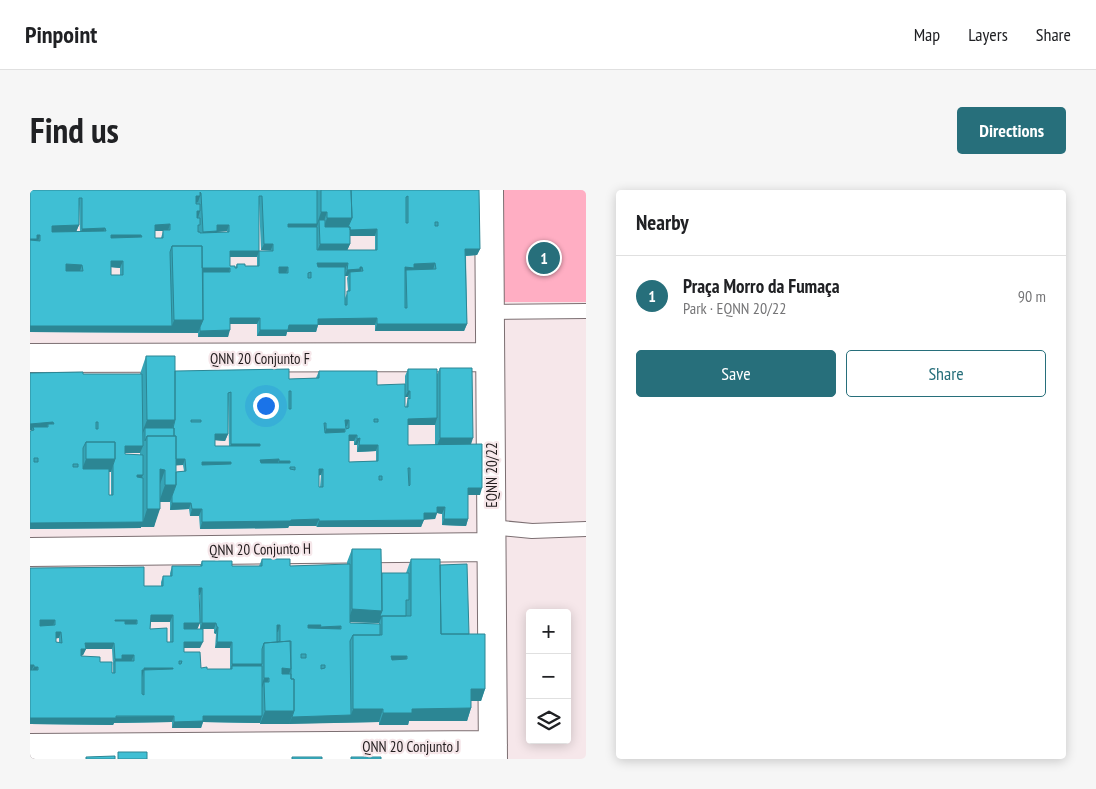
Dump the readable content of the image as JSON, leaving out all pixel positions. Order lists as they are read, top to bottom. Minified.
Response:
{"streets":{"street":["QNN 20 Conjunto F","EQNN 20/22","QNN 20 Conjunto H","QNN 20 Conjunto J"]},"crossings":[["QNN 20 Conjunto F","EQNN 20/22"],["EQNN 20/22","QNN 20 Conjunto H"],["EQNN 20/22","QNN 20 Conjunto J"]],"page":{"header":"Pinpoint","nav":["Map","Layers","Share"],"title":"Find us","buttons":["Directions",["Save","Share"]],"heading":"Nearby","pins":"1","list":[{"mark":"1","name":"Praça Morro da Fumaça","note":"Park · EQNN 20/22","value":"90 m"}],"map_buttons":["+","−"]}}
